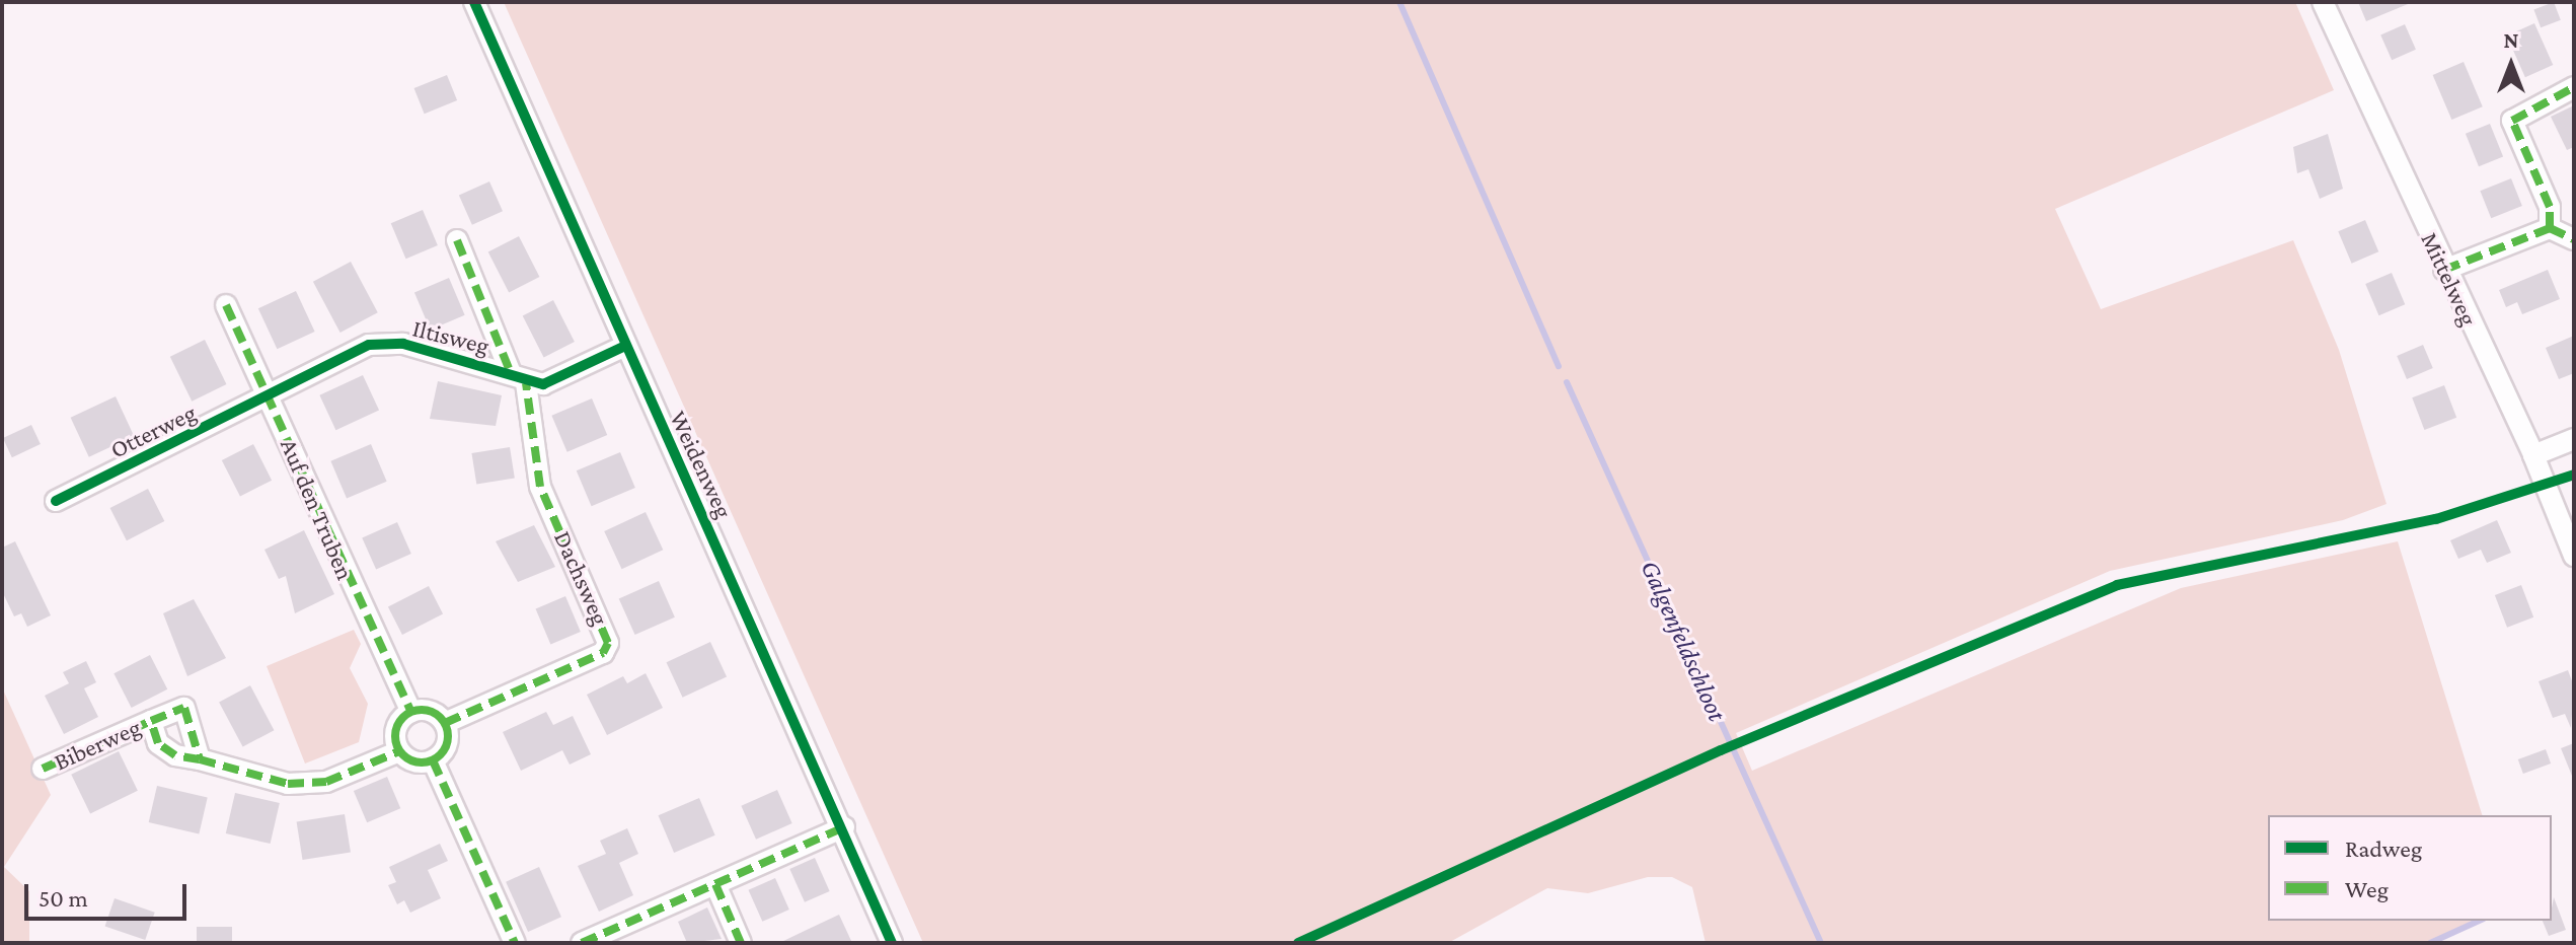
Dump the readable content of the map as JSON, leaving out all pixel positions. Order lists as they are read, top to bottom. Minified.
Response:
{"streets":{"street":["Mittelweg","Iltisweg","Otterweg","Weidenweg","Auf den Truben","Dachsweg","Biberweg"]},"crossings":[["Iltisweg","Otterweg"],["Iltisweg","Weidenweg"],["Iltisweg","Auf den Truben"],["Iltisweg","Dachsweg"],["Otterweg","Auf den Truben"],["Auf den Truben","Dachsweg"],["Auf den Truben","Biberweg"],["Dachsweg","Biberweg"]],"water":["Galgenfeldschloot"],"legend":["Radweg","Weg"],"scale_bar":"50 m","north":"top"}
